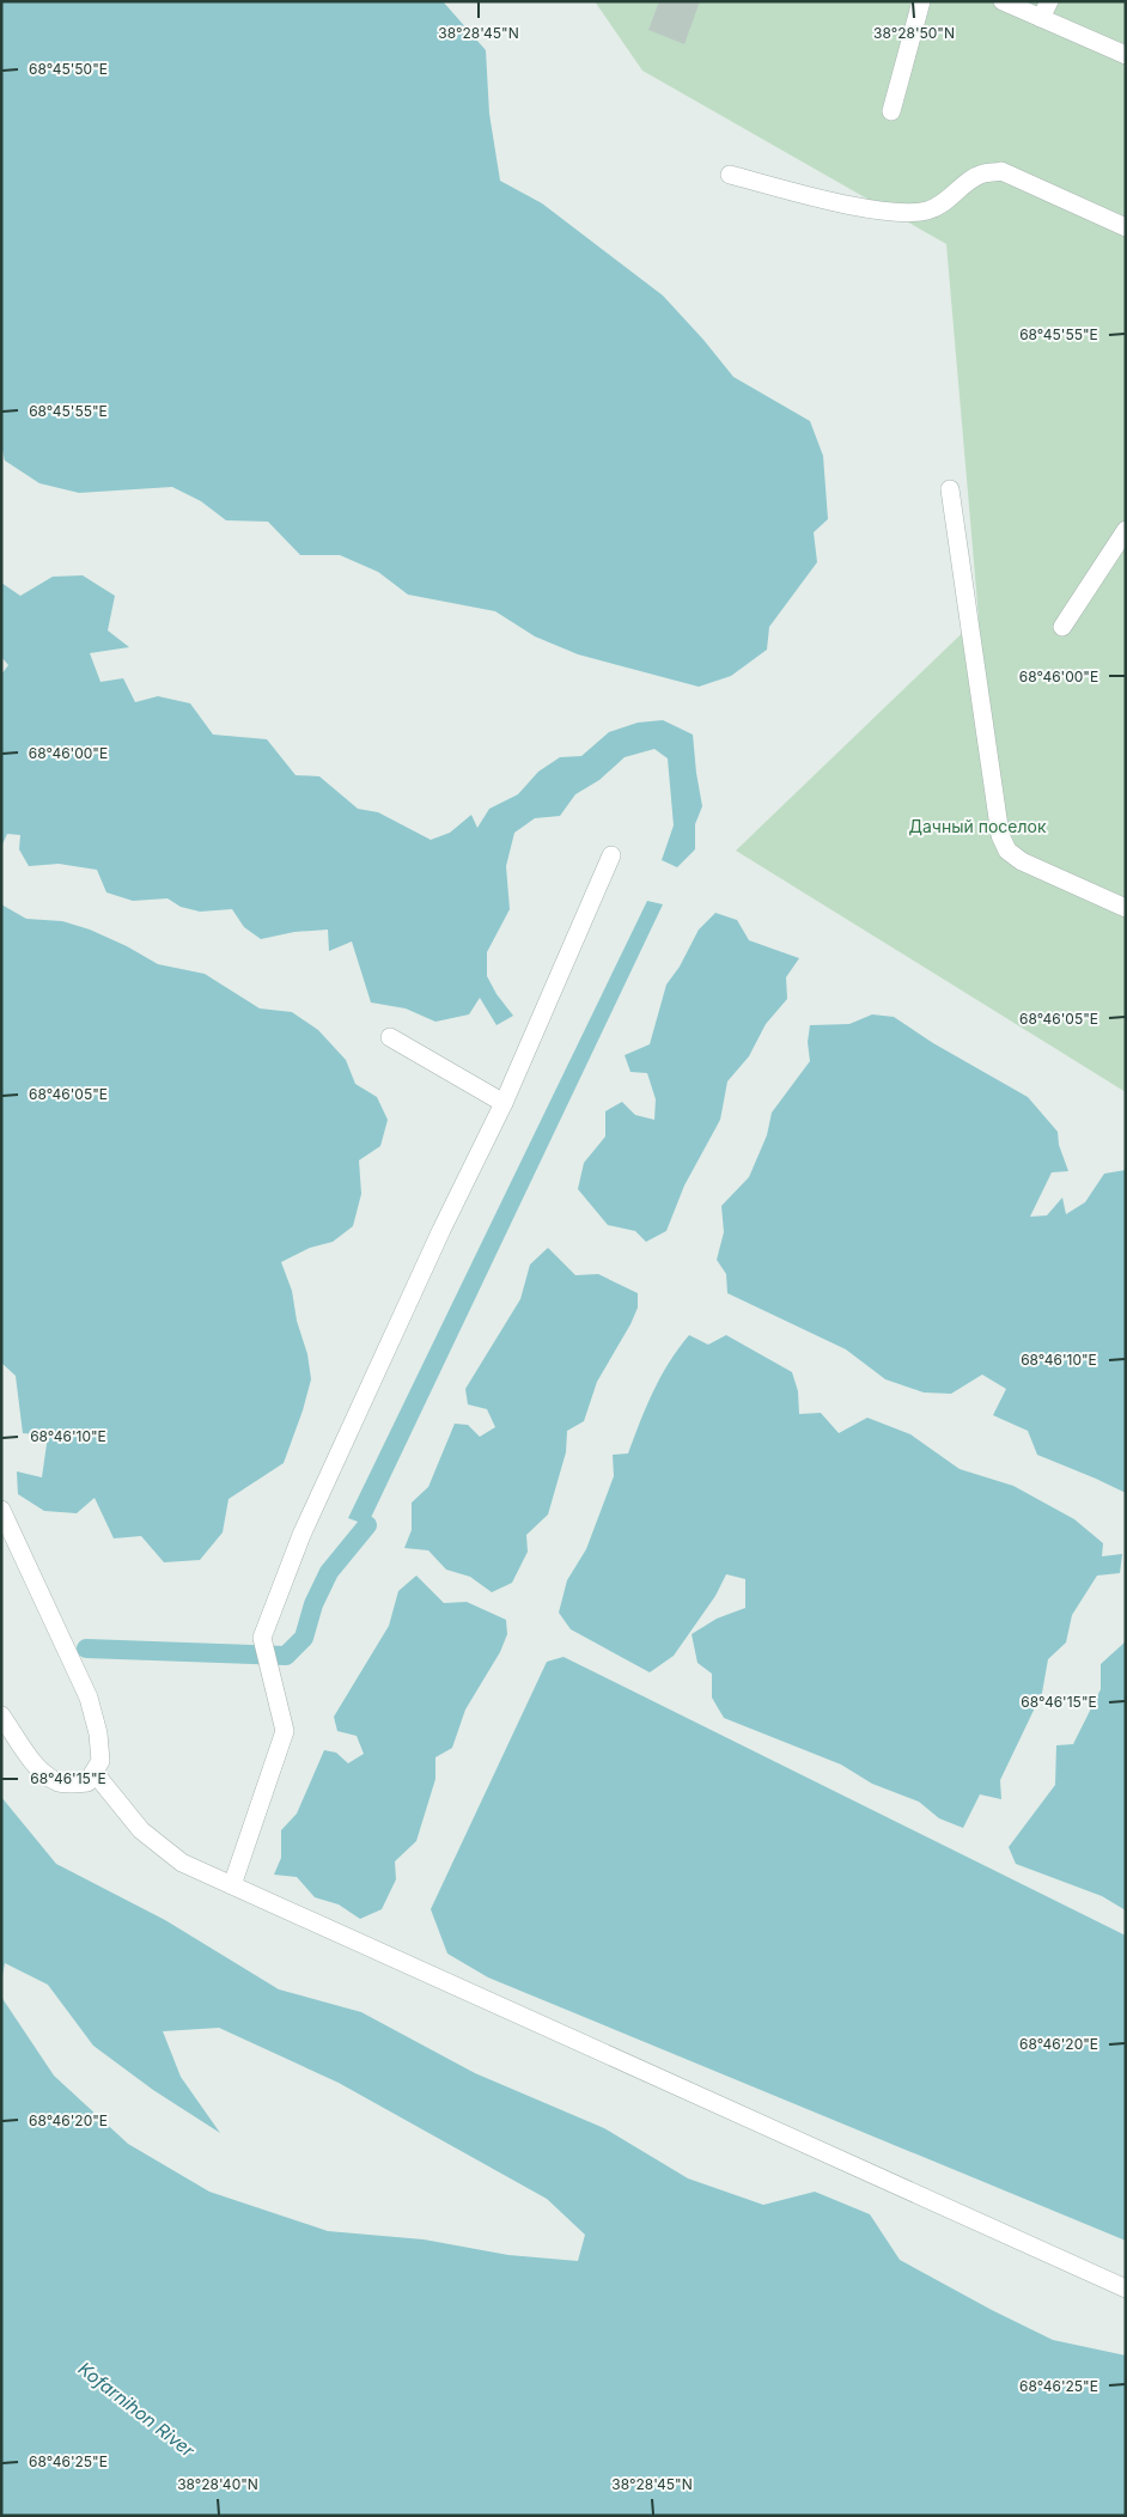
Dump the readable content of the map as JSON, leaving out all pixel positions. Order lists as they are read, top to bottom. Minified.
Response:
{"water":["Kofarnihon River"],"parks":["Дачный поселок"],"coordinates":["38°28'45\"N","38°28'50\"N","68°45'50\"E","68°45'55\"E","68°46'00\"E","68°46'05\"E","68°46'10\"E","68°46'15\"E","68°46'20\"E","68°46'25\"E","38°28'40\"N"]}
